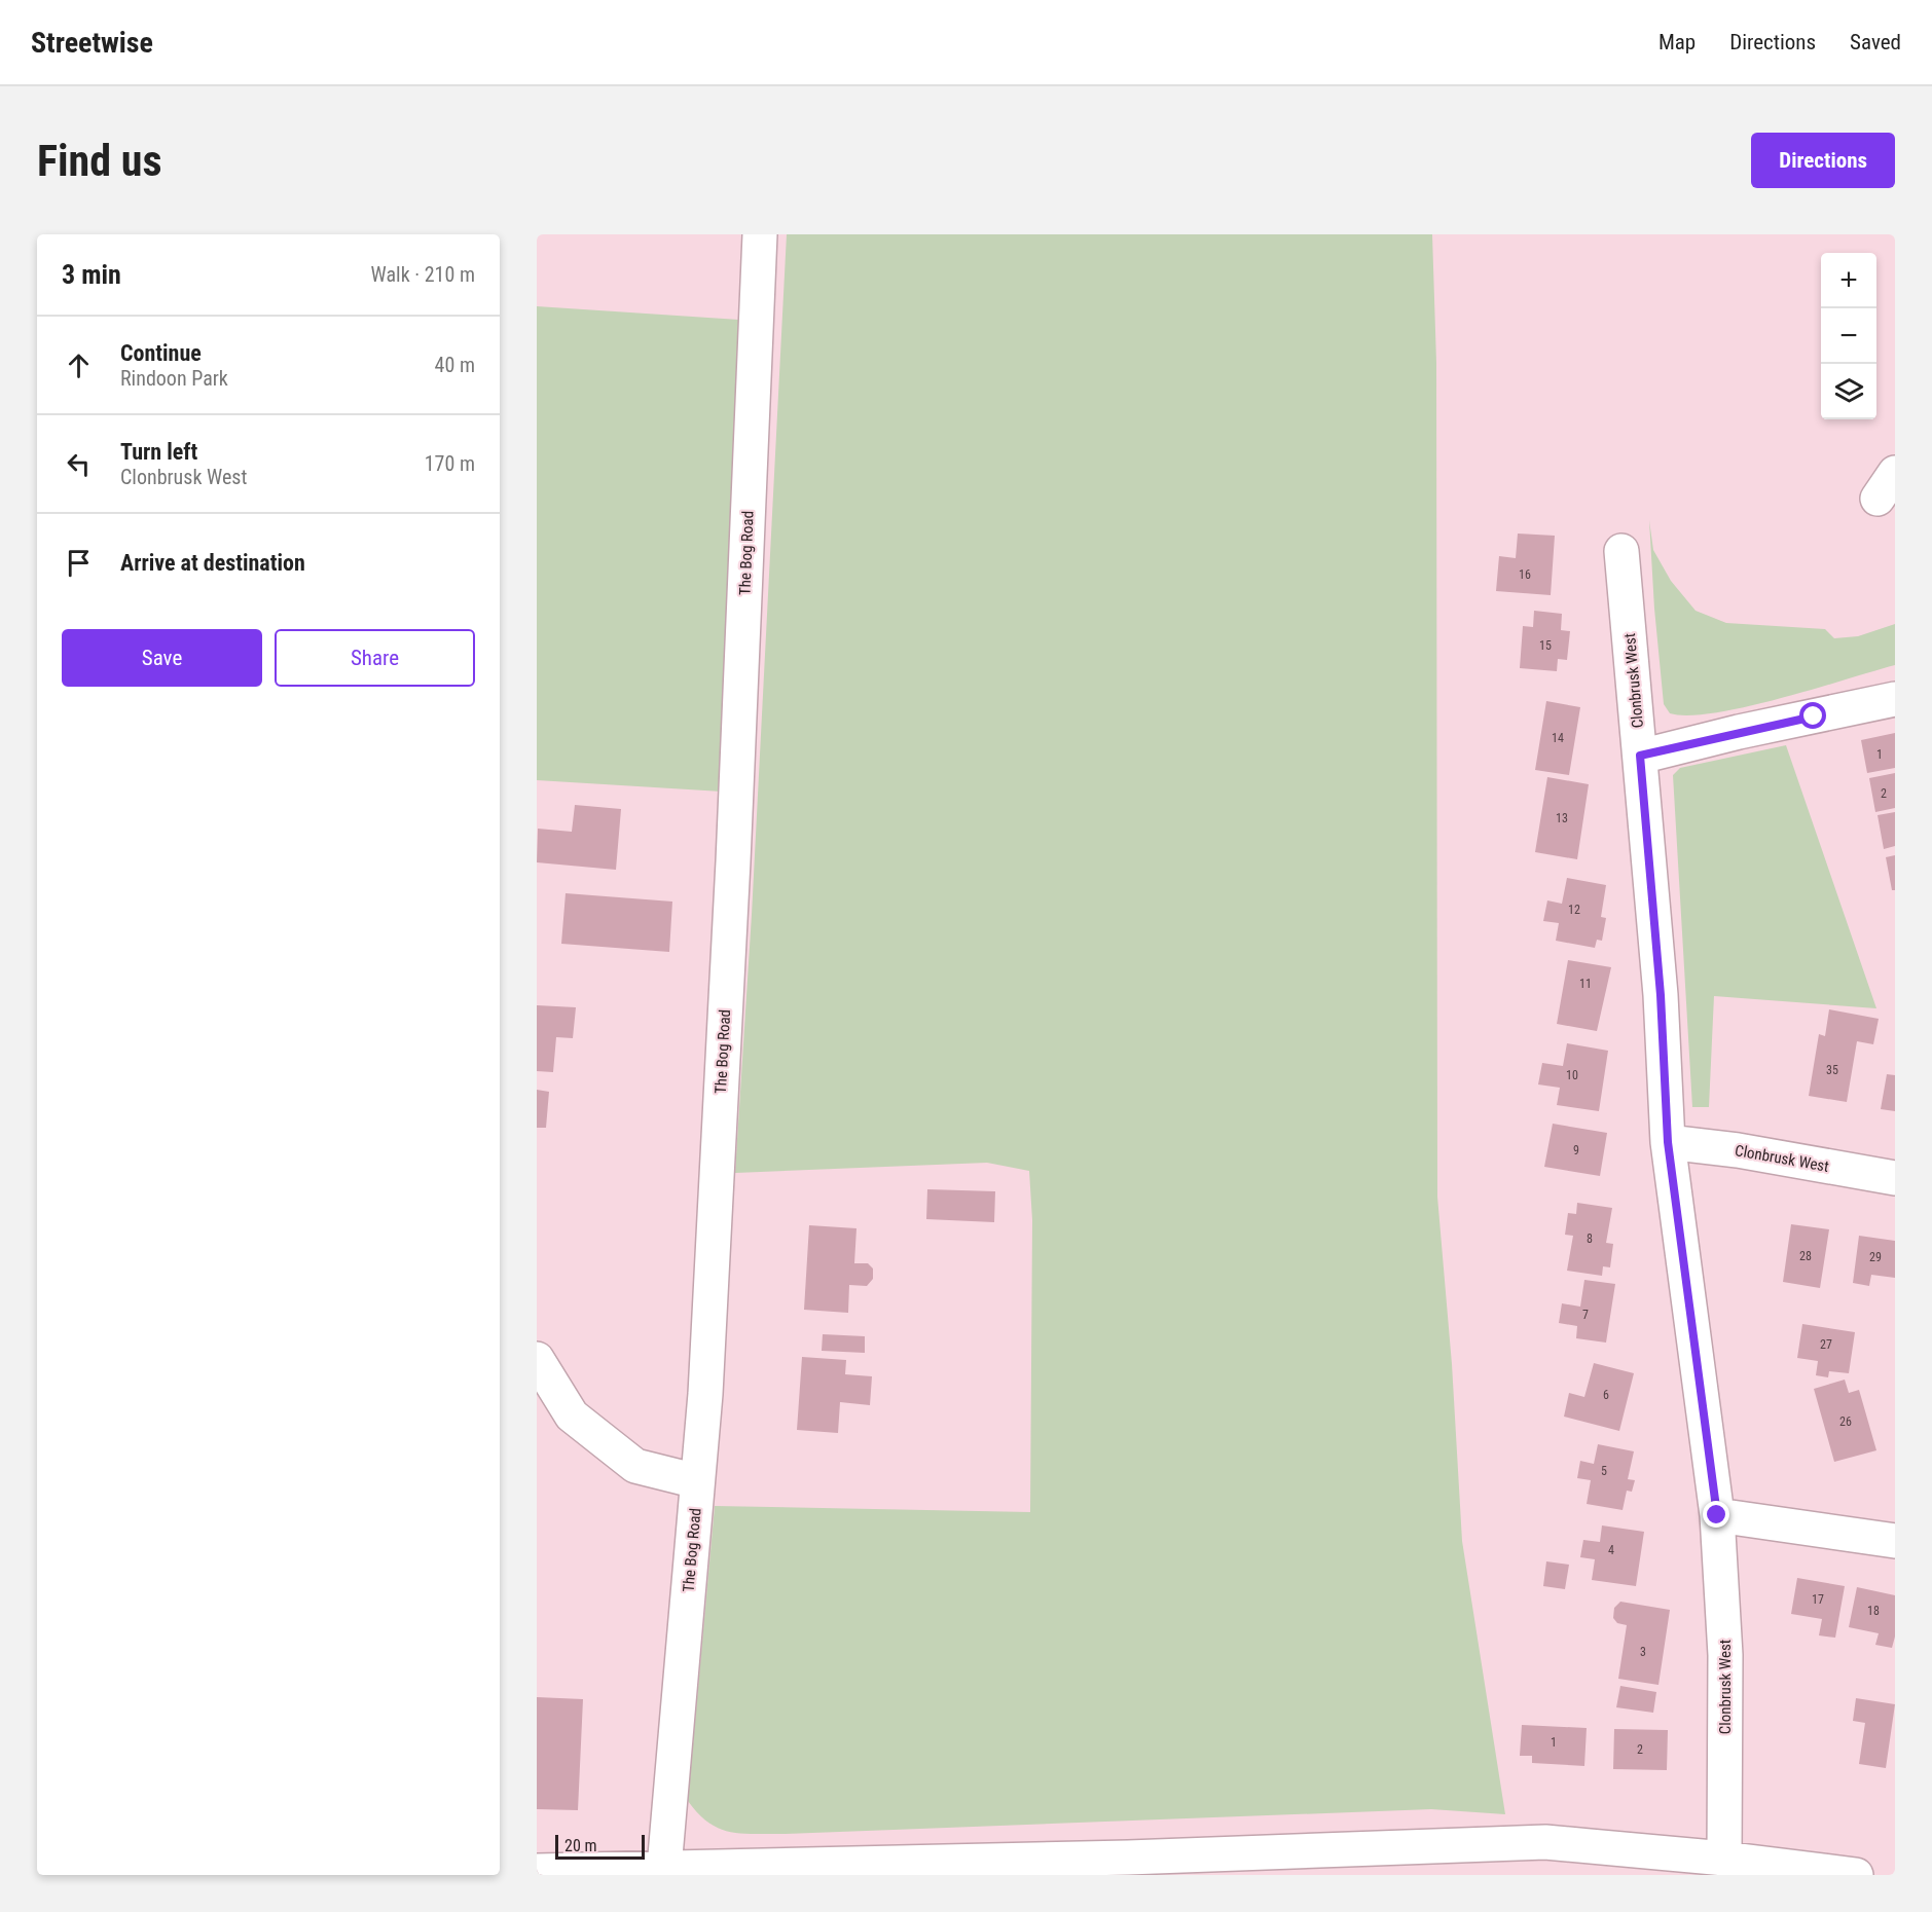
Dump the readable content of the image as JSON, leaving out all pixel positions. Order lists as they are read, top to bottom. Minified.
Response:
{"streets":{"street":["The Bog Road","Clonbrusk West"]},"house_numbers":["16","15","14","1","2","13","12","11","35","10","9","8","28","29","7","27","6","26","5","4","17","18","3","1","2"],"scale_bar":"20 m","page":{"header":"Streetwise","nav":["Map","Directions","Saved"],"buttons":["Directions",["Save","Share"]],"title":"Find us","heading":["3 min","Walk · 210 m"],"map_buttons":["+","−"],"list":[["Continue","Rindoon Park","40 m"],["Turn left","Clonbrusk West","170 m"],"Arrive at destination"],"scale":"20 m"}}
